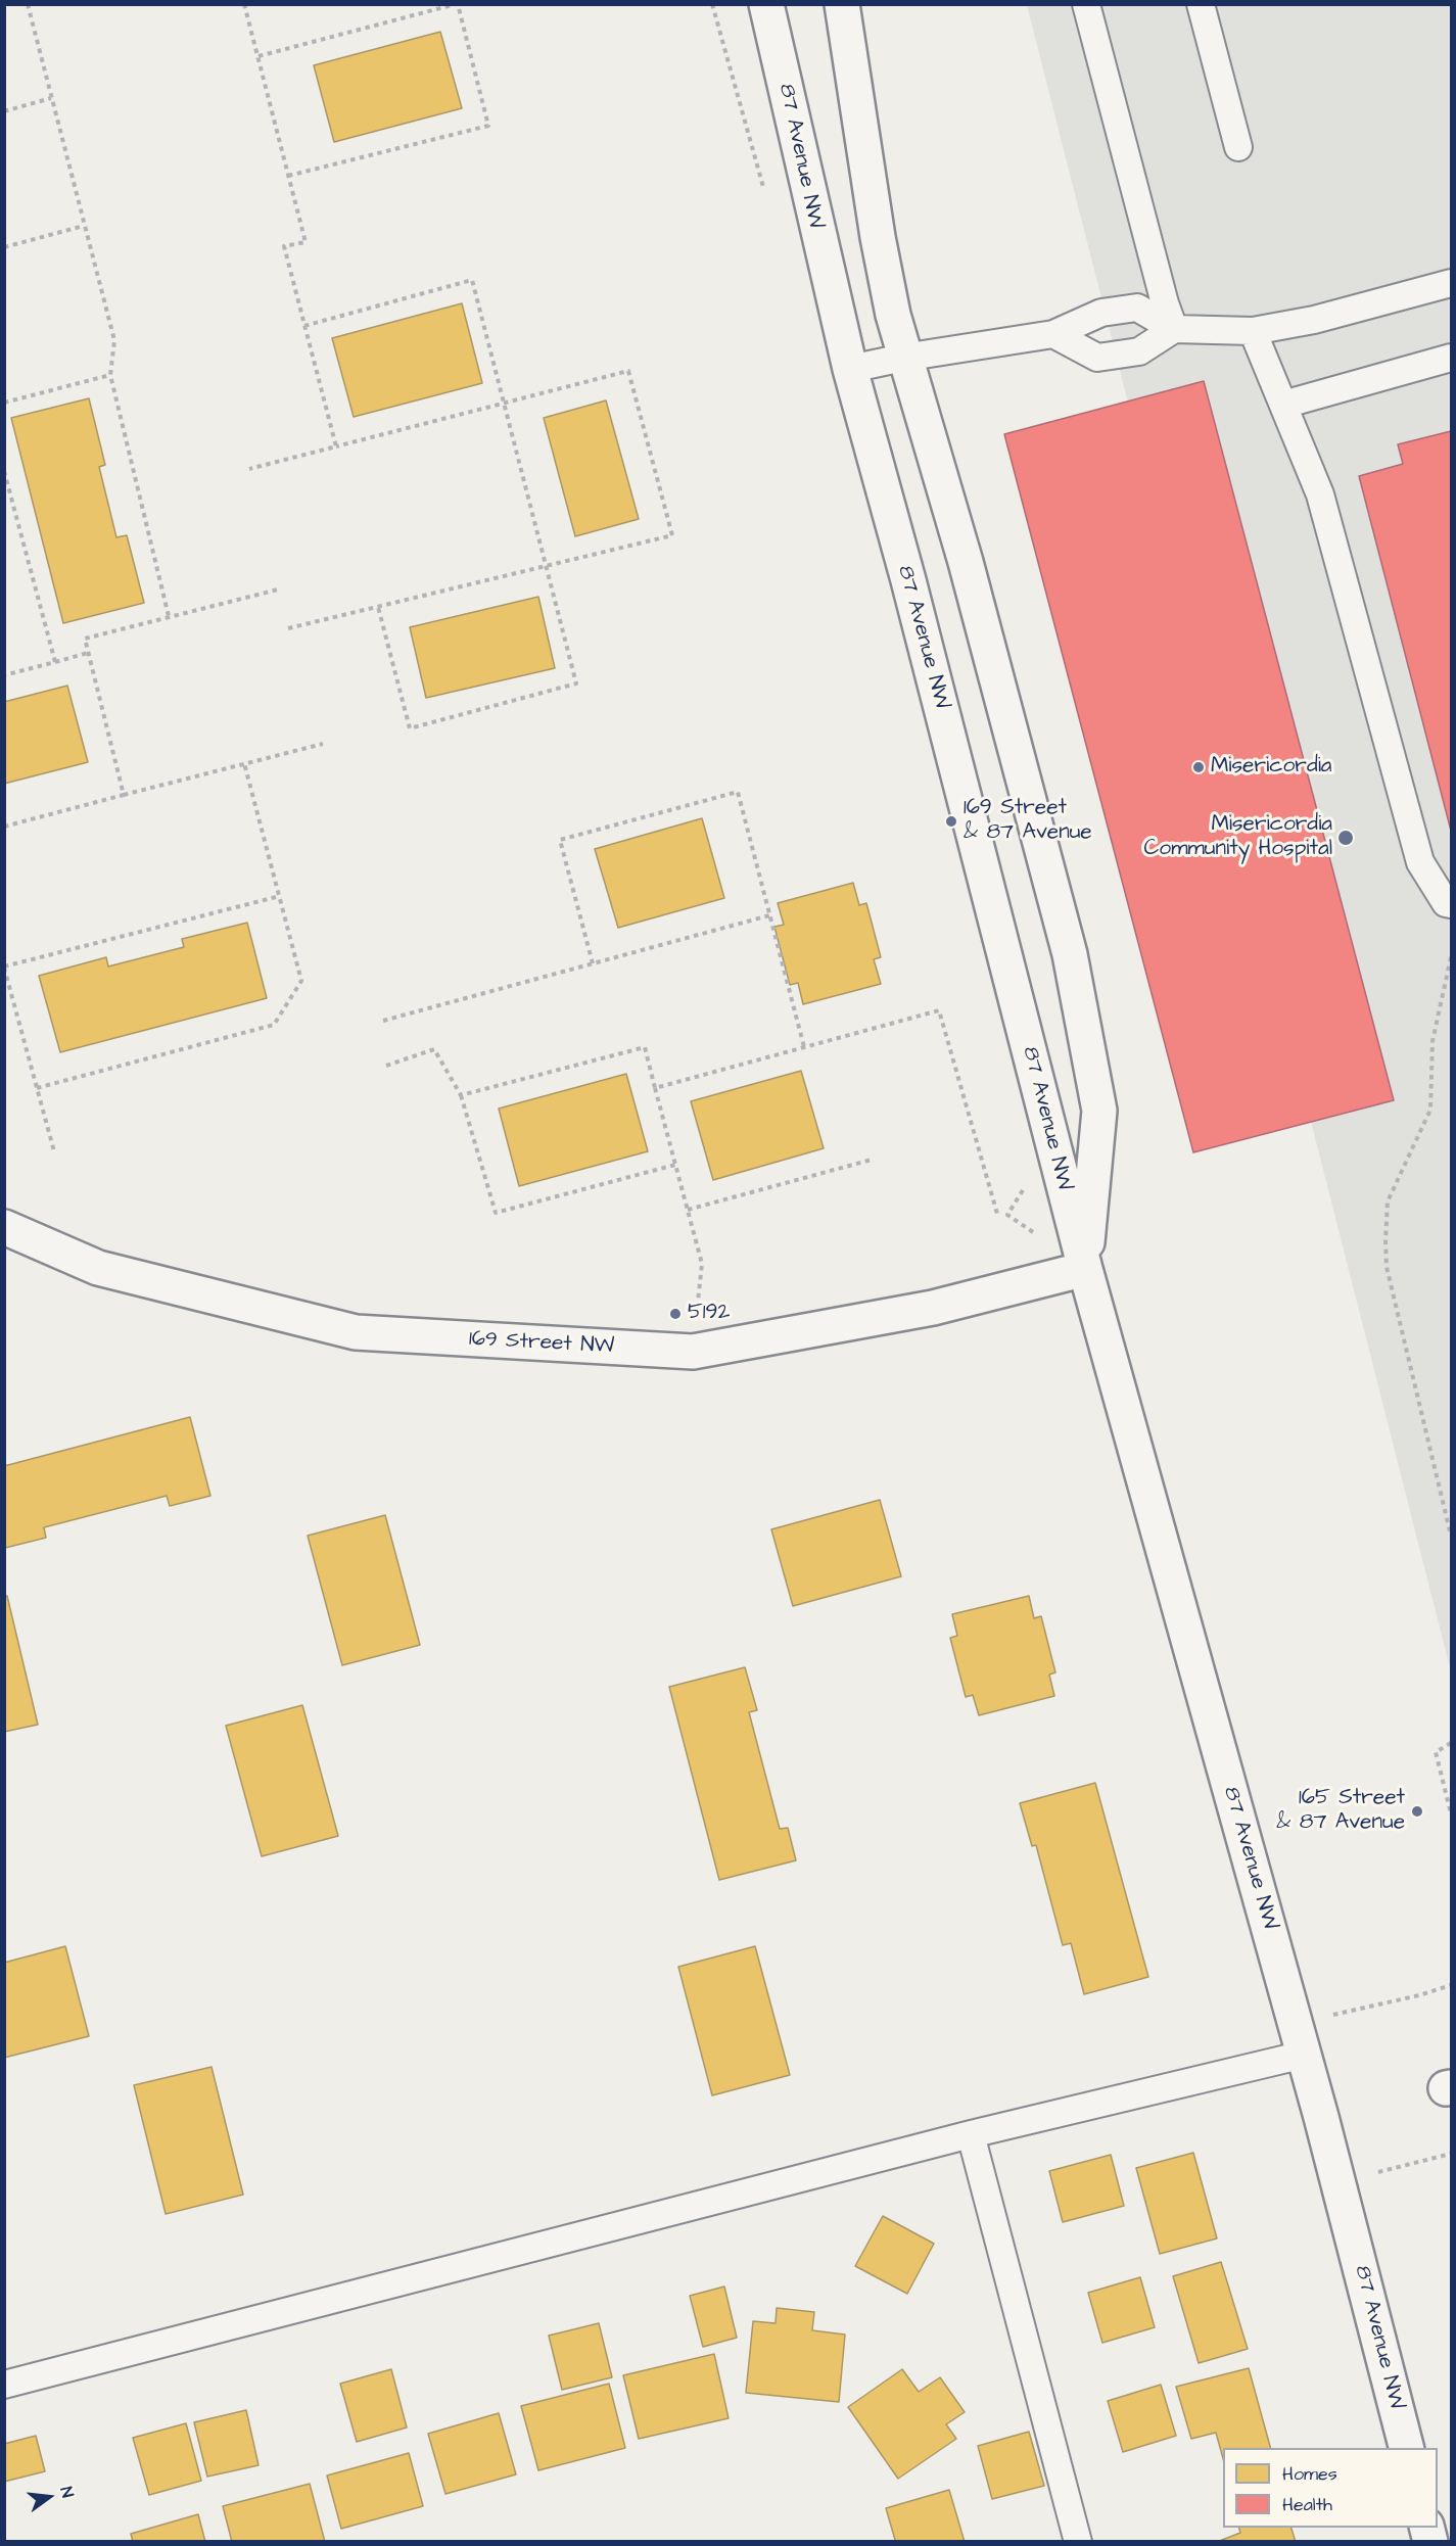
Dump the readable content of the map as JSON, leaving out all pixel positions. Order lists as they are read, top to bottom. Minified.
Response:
{"streets":{"main road":["87 Avenue NW","169 Street NW"]},"crossings":[["87 Avenue NW","169 Street NW"]],"places":["Misericordia","169 Street & 87 Avenue","Misericordia Community Hospital","5192","165 Street & 87 Avenue"],"legend":["Homes","Health"],"north":"right"}
